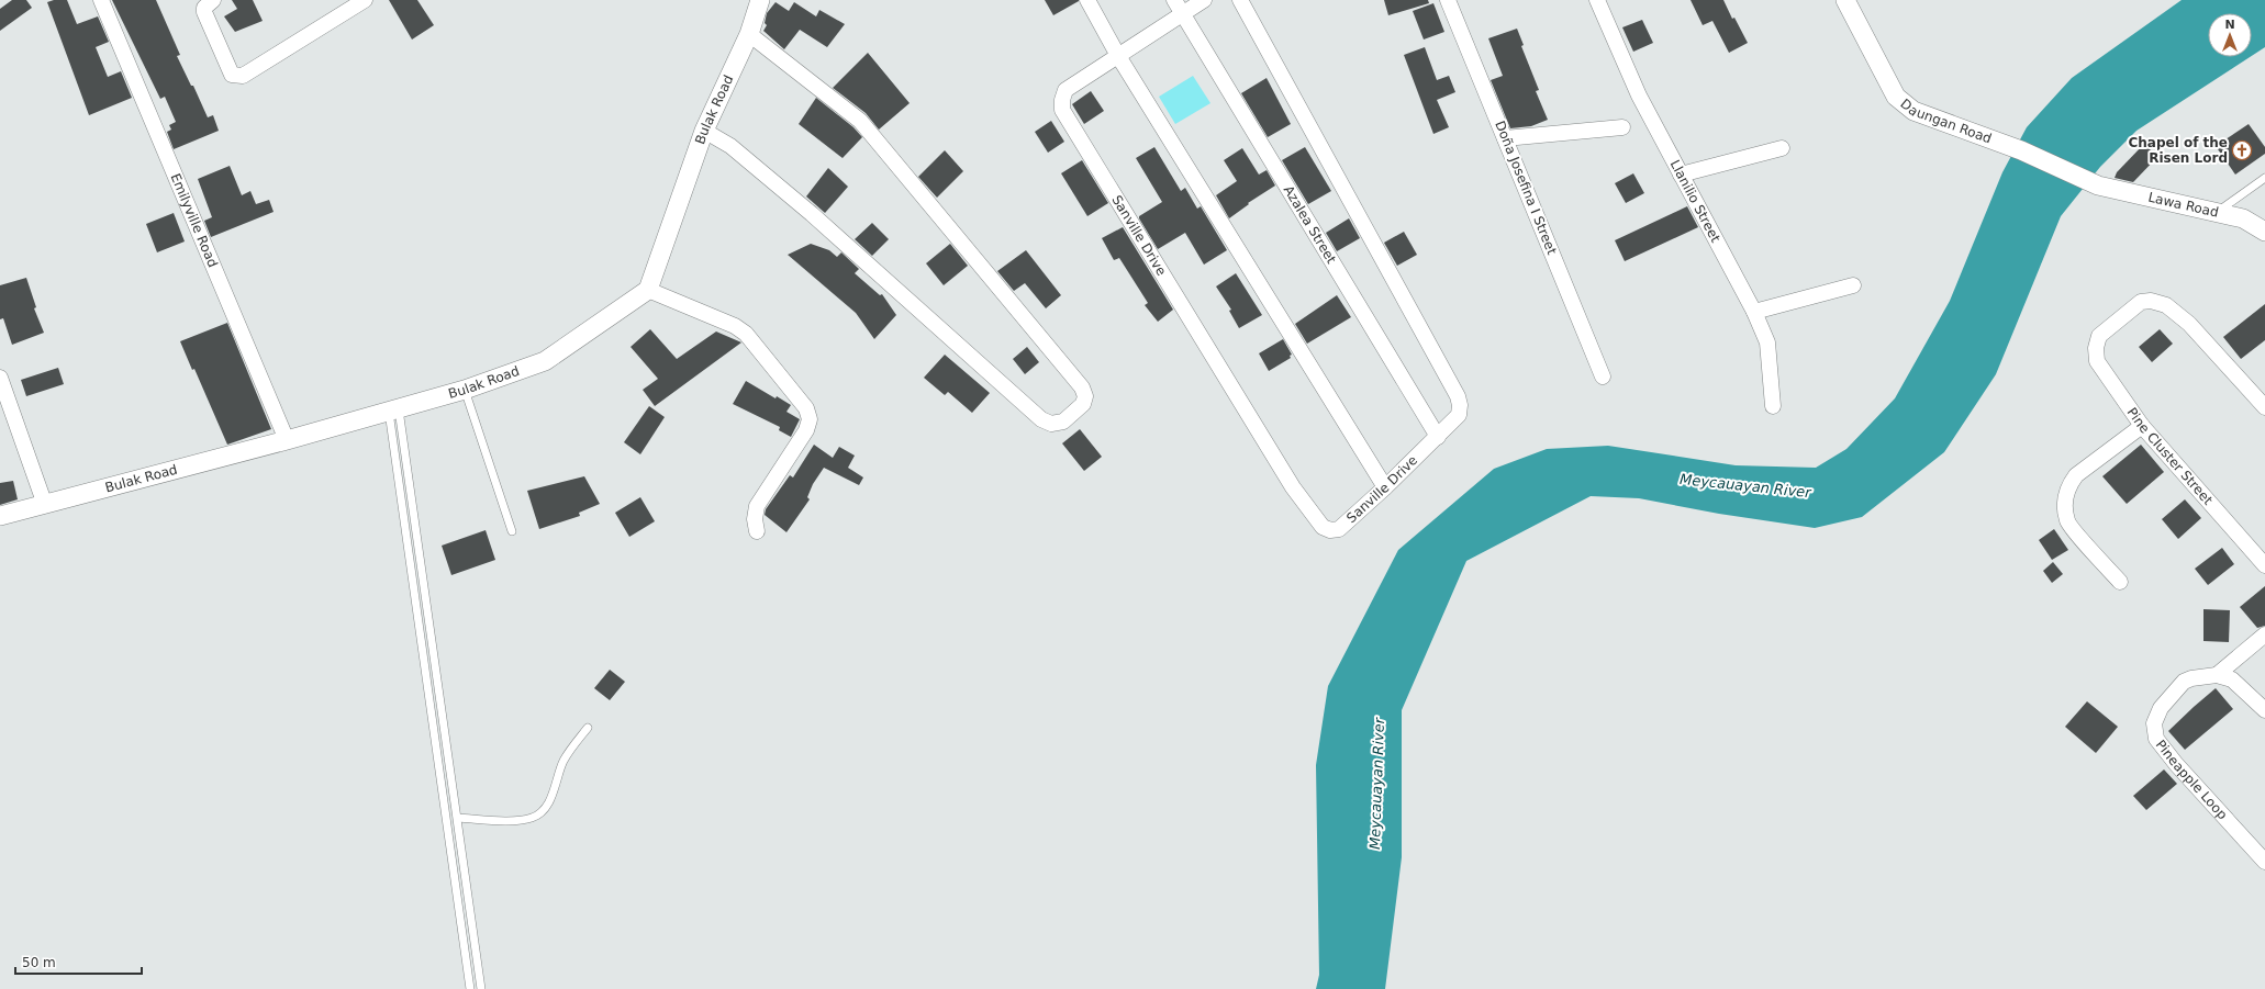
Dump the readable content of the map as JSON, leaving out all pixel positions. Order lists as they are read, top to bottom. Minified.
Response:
{"streets":{"street":["Bulak Road","Daungan Road","Doña Josefina Ⅰ Street","Llanilio Street","Lawa Road","Emilyville Road","Azalea Street","Sanville Drive","Pine Cluster Street","Pineapple Loop"]},"crossings":[["Bulak Road","Emilyville Road"],["Daungan Road","Lawa Road"],["Azalea Street","Sanville Drive"]],"water":["Meycauayan River"],"places":{"church":["Chapel of the Risen Lord"]},"scale_bar":"50 m","north":"top"}
